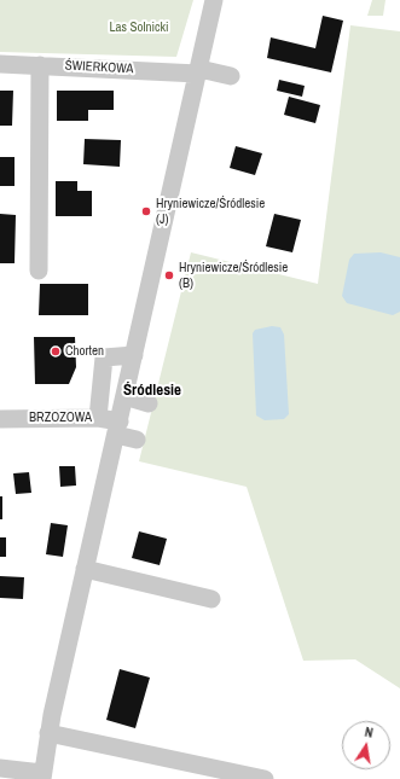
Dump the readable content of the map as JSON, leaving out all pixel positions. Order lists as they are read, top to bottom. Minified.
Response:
{"streets":{"street":["ŚWIERKOWA","BRZOZOWA"]},"districts":["Śródlesie"],"parks":["Las Solnicki"],"places":["Hryniewicze/Śródlesie (J)","Hryniewicze/Śródlesie (B)","Chorten"],"north":"top"}
